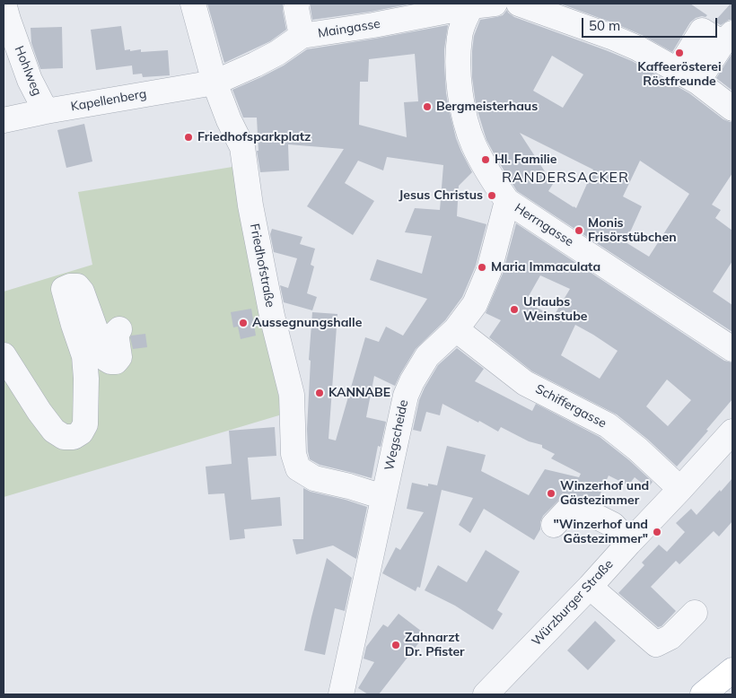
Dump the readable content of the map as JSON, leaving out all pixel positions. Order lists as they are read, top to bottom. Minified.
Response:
{"streets":{"street":["Maingasse","Hohlweg","Kapellenberg","Herrngasse","Friedhofstraße","Schiffergasse","Wegscheide","Würzburger Straße"]},"crossings":[["Maingasse","Kapellenberg"],["Maingasse","Herrngasse"],["Maingasse","Friedhofstraße"],["Hohlweg","Kapellenberg"],["Kapellenberg","Friedhofstraße"],["Herrngasse","Wegscheide"],["Friedhofstraße","Wegscheide"],["Schiffergasse","Wegscheide"],["Schiffergasse","Würzburger Straße"]],"districts":["RANDERSACKER"],"places":["Kaffeerösterei Röstfreunde","Bergmeisterhaus","Friedhofsparkplatz","Hl. Familie","Jesus Christus","Monis Frisörstübchen","Maria Immaculata","Urlaubs Weinstube","Aussegnungshalle","KANNABE","Winzerhof und Gästezimmer","\"Winzerhof und Gästezimmer\"","Zahnarzt Dr. Pfister"],"scale_bar":"50 m"}
